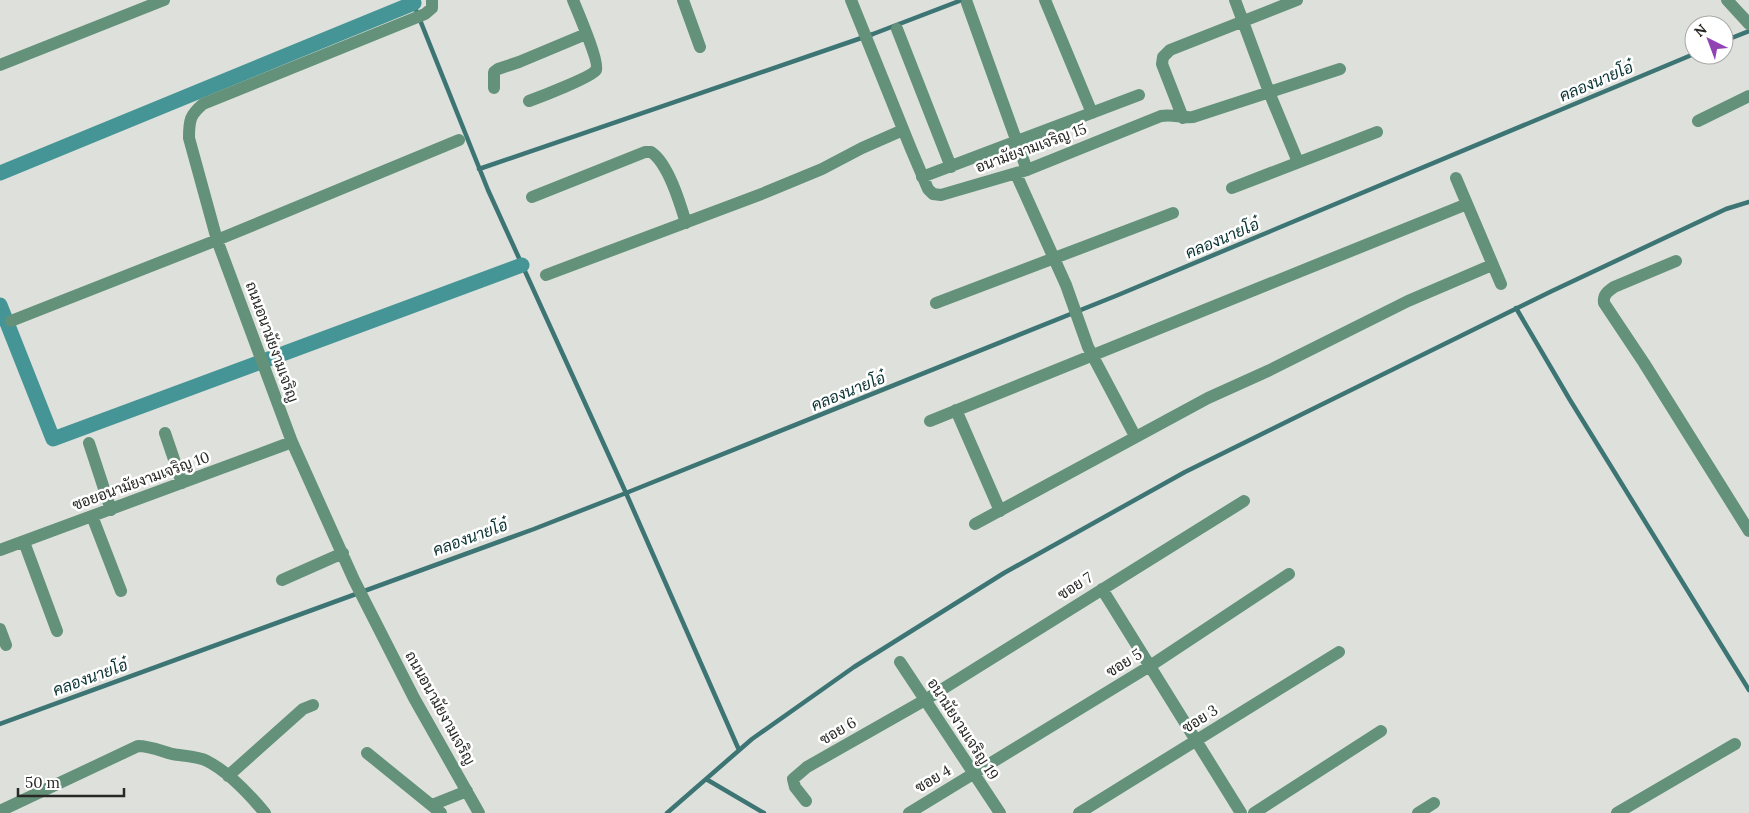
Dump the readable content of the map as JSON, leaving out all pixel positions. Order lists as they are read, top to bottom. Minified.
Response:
{"streets":{"street":["อนามัยงามเจริญ 15","ถนนอนามัยงามเจริญ","ซอยอนามัยงามเจริญ 10","ซอย 7","ซอย 5","ซอย 3","อนามัยงามเจริญ 19","ซอย 6","ซอย 4"]},"crossings":[["ถนนอนามัยงามเจริญ","ซอยอนามัยงามเจริญ 10"],["ซอย 7","อนามัยงามเจริญ 19"],["ซอย 7","ซอย 6"],["ซอย 5","อนามัยงามเจริญ 19"],["ซอย 5","ซอย 4"],["อนามัยงามเจริญ 19","ซอย 6"],["อนามัยงามเจริญ 19","ซอย 4"]],"water":["คลองนายโอ๋"],"scale_bar":"50 m","north":"top left"}
